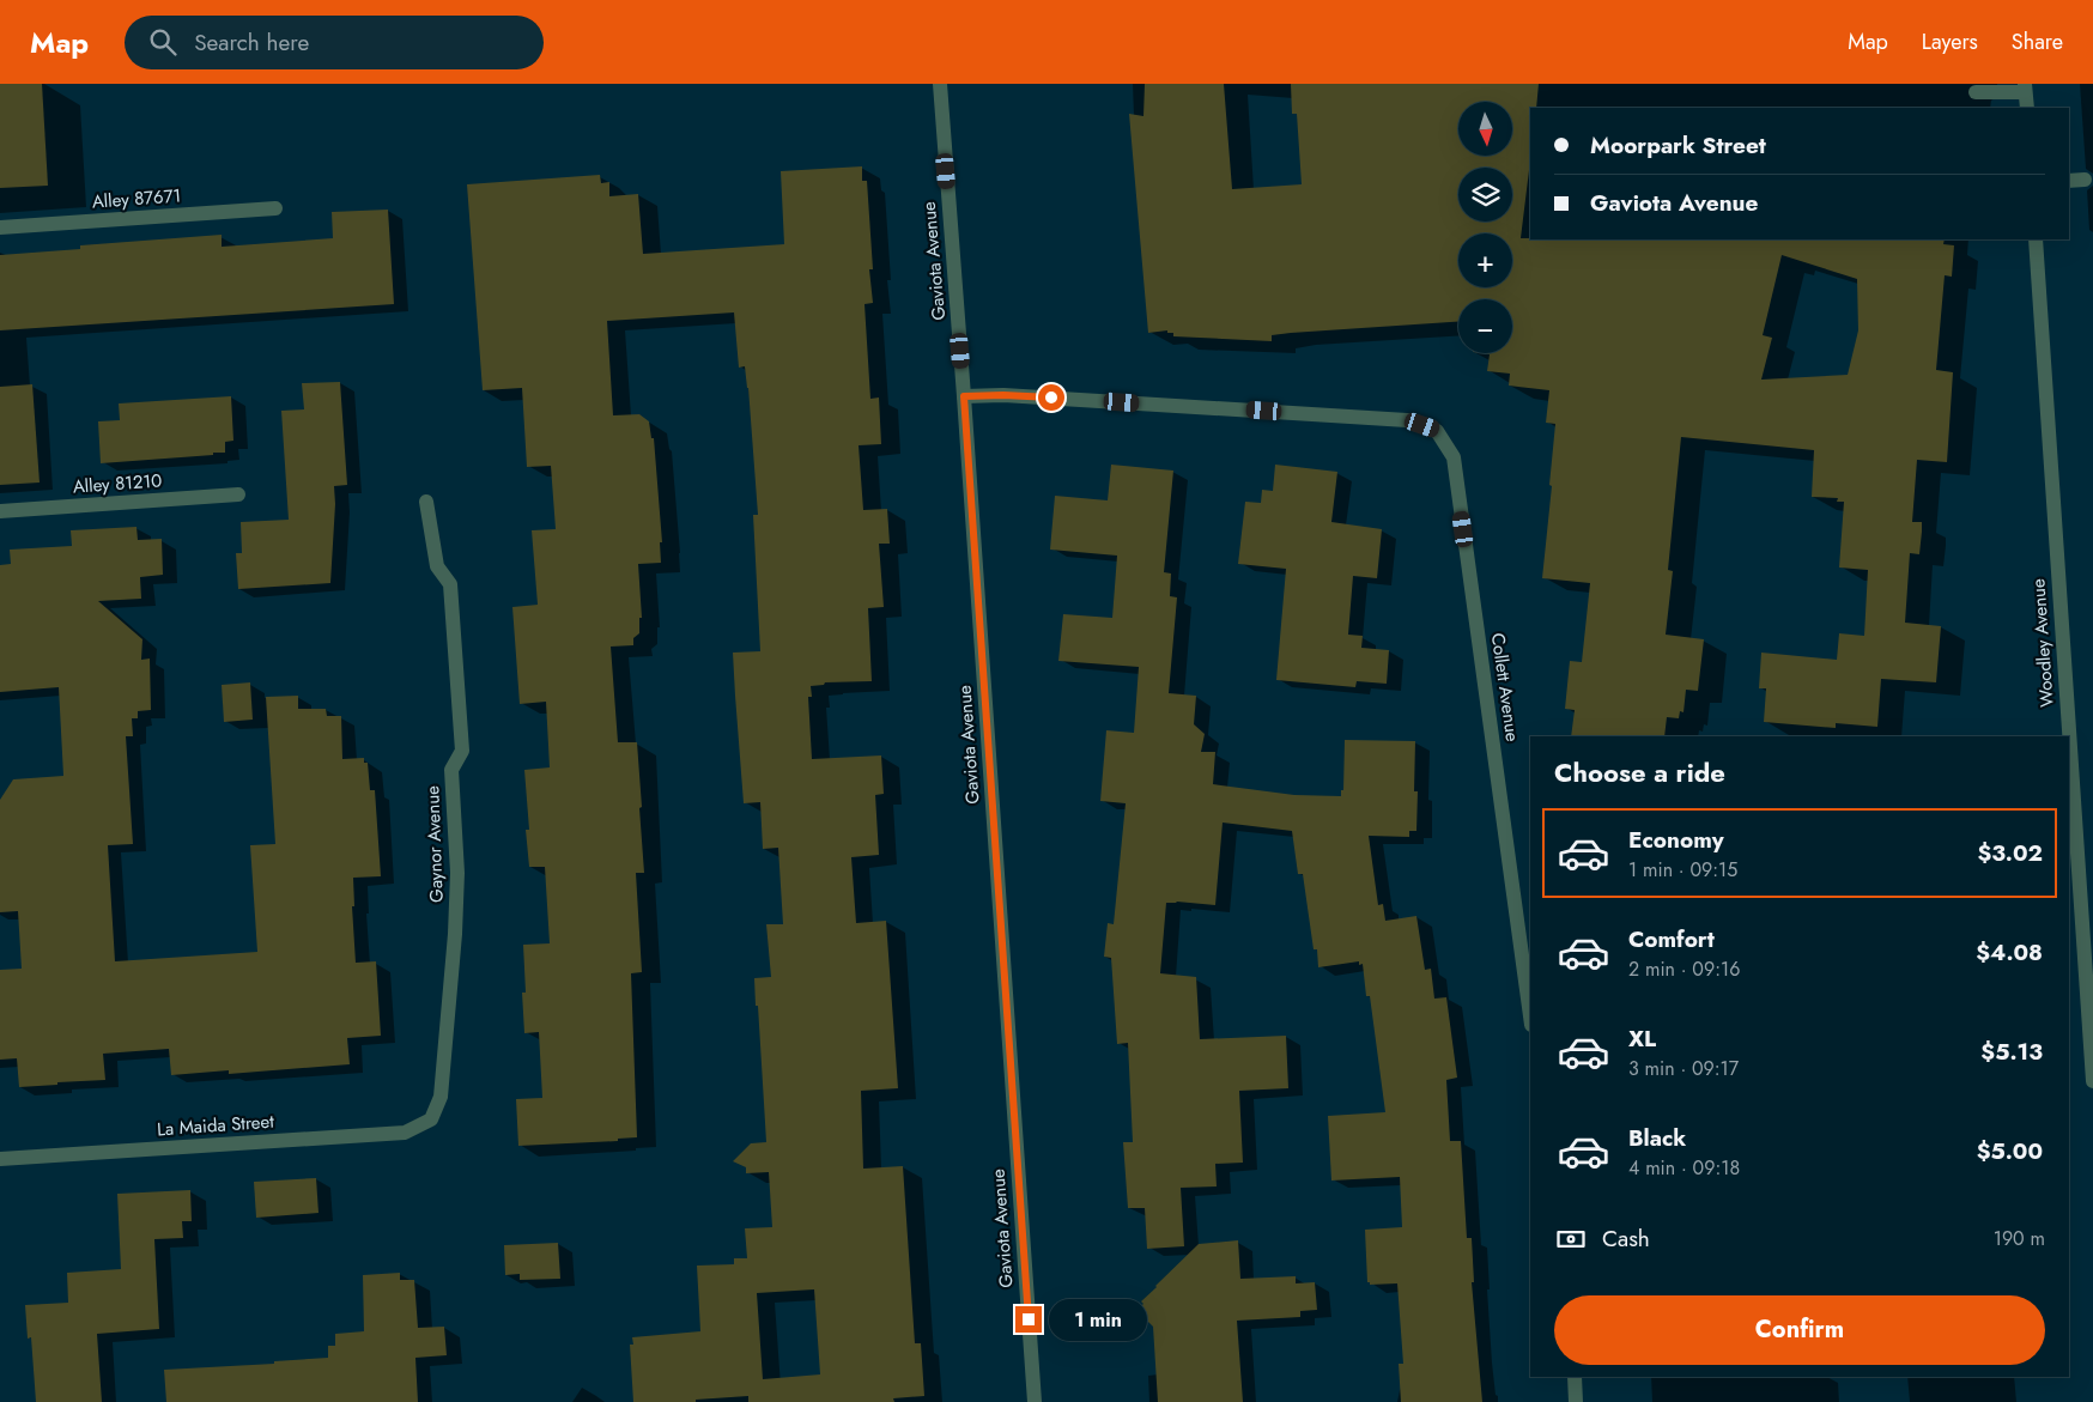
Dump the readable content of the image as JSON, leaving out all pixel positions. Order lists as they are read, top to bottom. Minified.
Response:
{"streets":{"street":["Alley 87671","Gaviota Avenue","Alley 81210","Woodley Avenue","Collett Avenue","Gaynor Avenue","La Maida Street"]},"crossings":[["Gaviota Avenue","Collett Avenue"],["Gaynor Avenue","La Maida Street"]],"north":"bottom","page":{"header":"Map","search":"Search here","nav":["Map","Layers","Share"],"map_buttons":["+","−"],"banner":["Moorpark Street","Gaviota Avenue"],"heading":"Choose a ride","list":[{"name":"Economy","note":"1 min · 09:15","value":"$3.02"},{"name":"Comfort","note":"2 min · 09:16","value":"$4.08"},{"name":"XL","note":"3 min · 09:17","value":"$5.13"},{"name":"Black","note":"4 min · 09:18","value":"$5.00"}],"pay":["Cash","190 m"],"buttons":"Confirm","bubble":"1 min"}}
